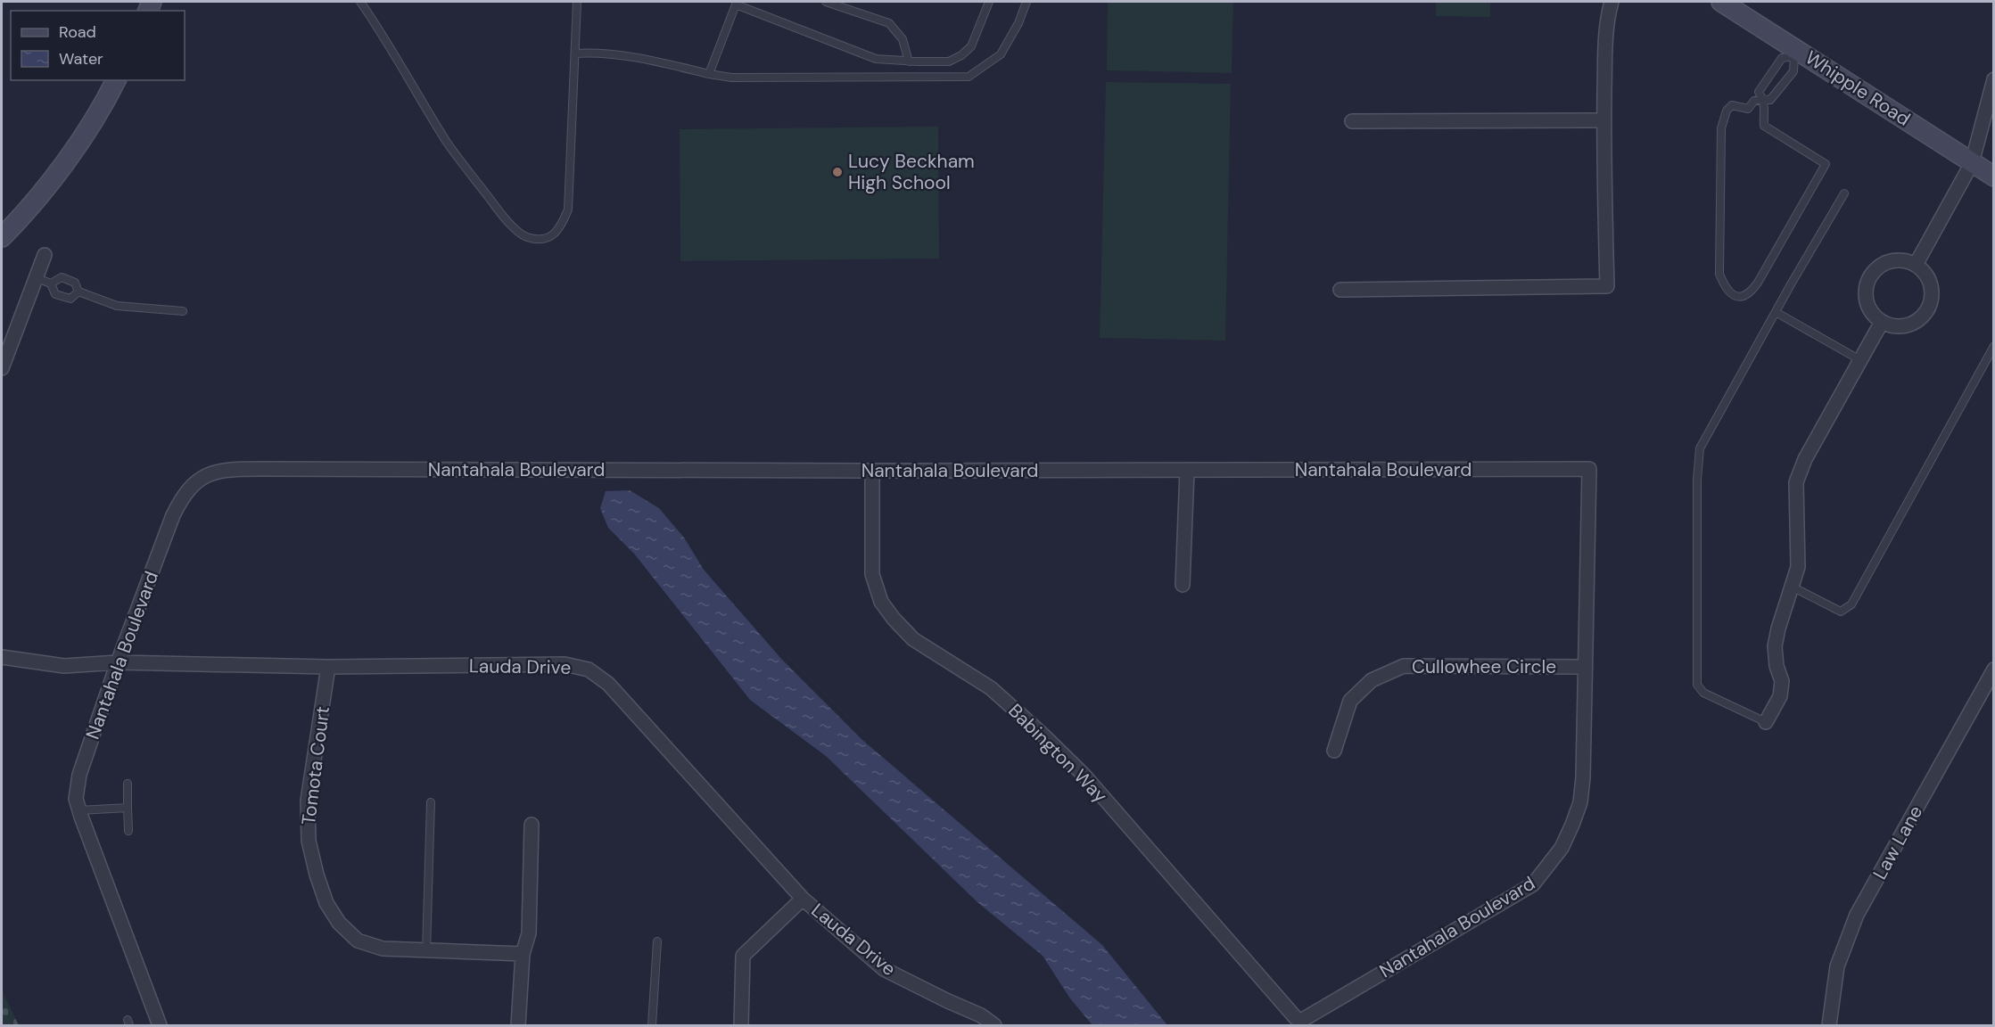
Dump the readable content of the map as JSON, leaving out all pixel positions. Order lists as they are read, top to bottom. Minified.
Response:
{"streets":{"main road":["Whipple Road"],"street":["Nantahala Boulevard","Lauda Drive","Cullowhee Circle","Babington Way","Tomota Court","Law Lane"]},"crossings":[["Nantahala Boulevard","Lauda Drive"],["Nantahala Boulevard","Cullowhee Circle"],["Nantahala Boulevard","Babington Way"],["Lauda Drive","Tomota Court"]],"places":["Lucy Beckham High School"],"legend":["Road","Water"]}
